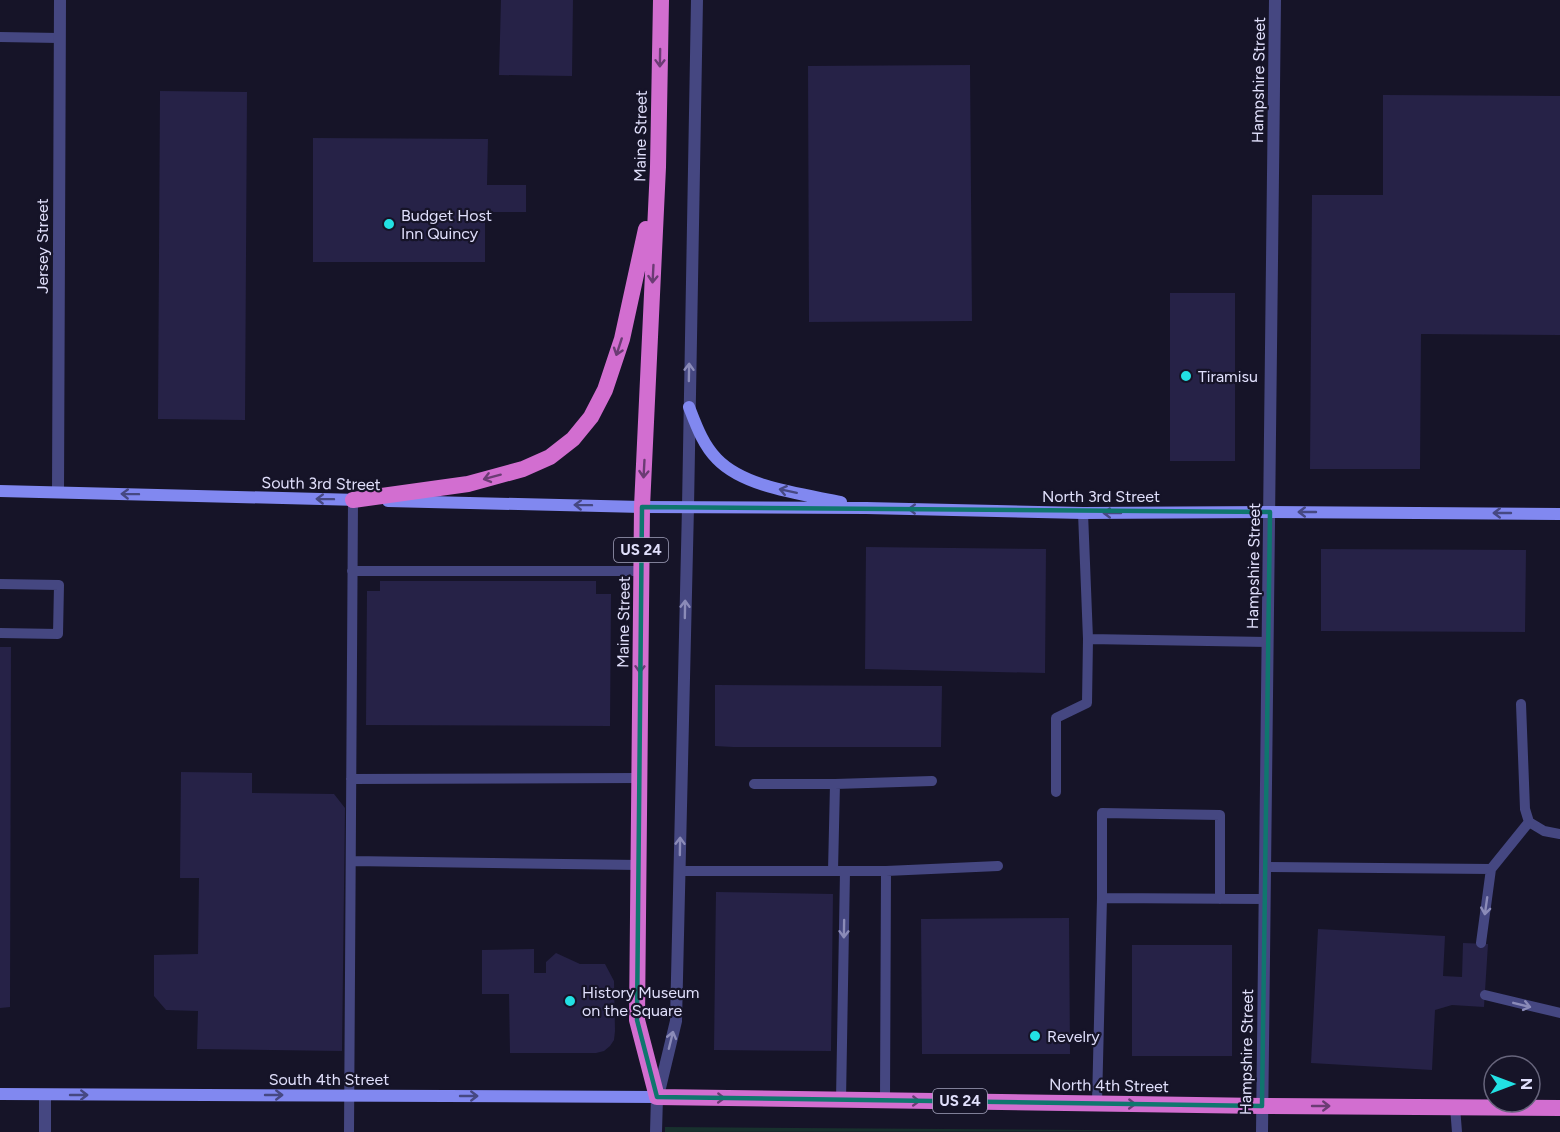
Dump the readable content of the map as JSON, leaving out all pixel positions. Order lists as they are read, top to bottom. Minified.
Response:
{"streets":{"highway":["Maine Street","US 24","North 4th Street"],"main road":["South 3rd Street","North 3rd Street","South 4th Street"],"street":["Hampshire Street","Jersey Street"]},"crossings":[["Hampshire Street","North 3rd Street"],["Hampshire Street","North 4th Street"],["Maine Street","South 3rd Street"],["Maine Street","North 3rd Street"],["Maine Street","South 4th Street"],["Maine Street","North 4th Street"],["Jersey Street","South 3rd Street"],["South 3rd Street","North 3rd Street"],["South 4th Street","North 4th Street"]],"one_way":["South 3rd Street","North 3rd Street","South 4th Street","North 4th Street"],"places":["Budget Host Inn Quincy","Tiramisu","History Museum on the Square","Revelry"],"north":"right"}
